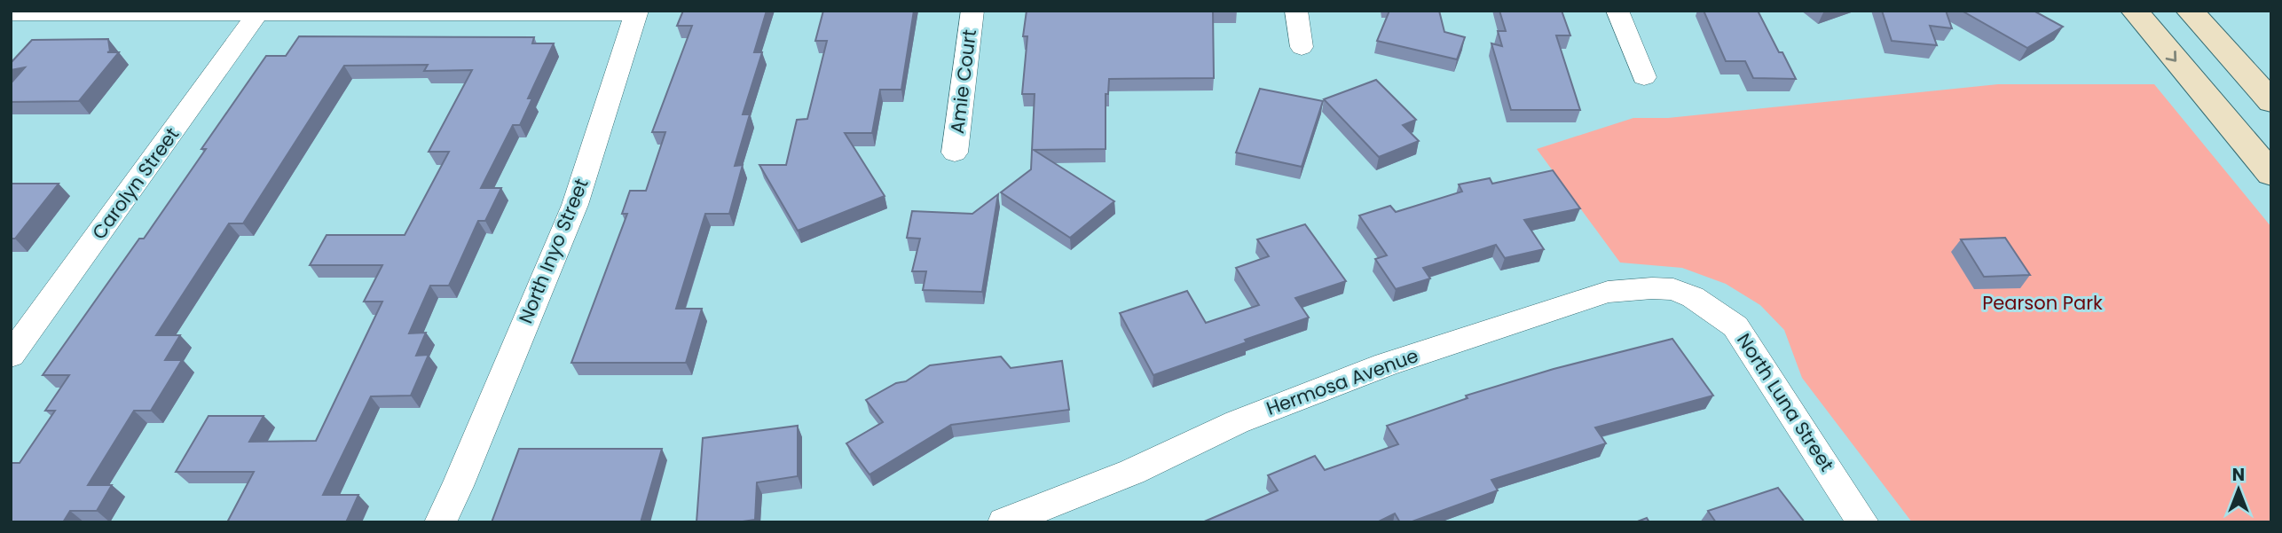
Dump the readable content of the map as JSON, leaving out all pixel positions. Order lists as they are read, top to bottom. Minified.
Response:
{"streets":{"street":["Amie Court","Carolyn Street","North Inyo Street","Hermosa Avenue","North Luna Street"]},"crossings":[["Hermosa Avenue","North Luna Street"]],"parks":["Pearson Park"],"north":"top"}
